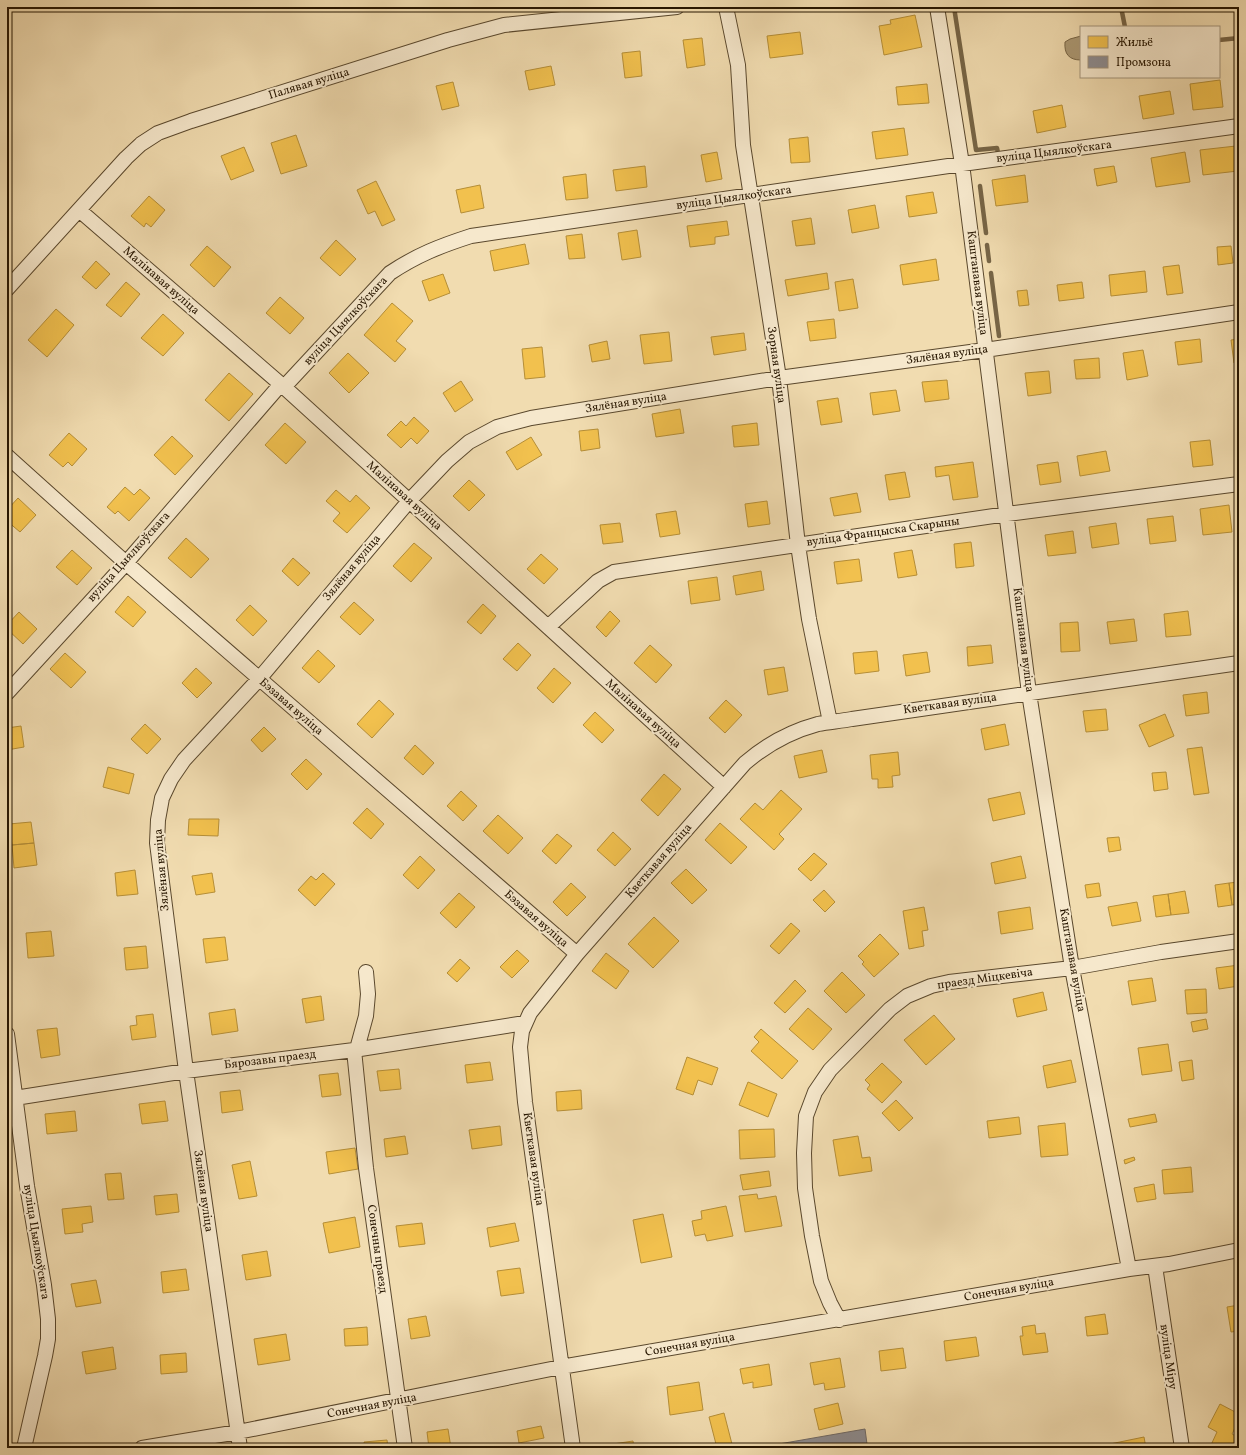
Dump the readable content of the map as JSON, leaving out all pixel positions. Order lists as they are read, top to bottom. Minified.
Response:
{"streets":{"street":["Палявая вуліца","вуліца Цыялкоўскага","Малінавая вуліца","Каштанавая вуліца","Зялёная вуліца","Зорная вуліца","вуліца Францыска Скарыны","Кветкавая вуліца","Бэзавая вуліца","праезд Міцкевіча","Бярозавы праезд","Сонечны праезд","Сонечная вуліца","вуліца Міру"]},"crossings":[["Палявая вуліца","Малінавая вуліца"],["вуліца Цыялкоўскага","Малінавая вуліца"],["вуліца Цыялкоўскага","Каштанавая вуліца"],["вуліца Цыялкоўскага","Зорная вуліца"],["вуліца Цыялкоўскага","Бэзавая вуліца"],["вуліца Цыялкоўскага","Бярозавы праезд"],["Малінавая вуліца","Зялёная вуліца"],["Малінавая вуліца","вуліца Францыска Скарыны"],["Малінавая вуліца","Кветкавая вуліца"],["Каштанавая вуліца","Зялёная вуліца"],["Каштанавая вуліца","вуліца Францыска Скарыны"],["Каштанавая вуліца","Кветкавая вуліца"],["Каштанавая вуліца","праезд Міцкевіча"],["Каштанавая вуліца","Сонечная вуліца"],["Зялёная вуліца","Зорная вуліца"],["Зялёная вуліца","Бэзавая вуліца"],["Зялёная вуліца","Бярозавы праезд"],["Зялёная вуліца","Сонечная вуліца"],["Зорная вуліца","вуліца Францыска Скарыны"],["Зорная вуліца","Кветкавая вуліца"],["Кветкавая вуліца","Бэзавая вуліца"],["Кветкавая вуліца","Бярозавы праезд"],["Кветкавая вуліца","Сонечная вуліца"],["праезд Міцкевіча","Сонечная вуліца"],["Бярозавы праезд","Сонечны праезд"],["Сонечны праезд","Сонечная вуліца"],["Сонечная вуліца","вуліца Міру"]],"legend":["Жильё","Промзона"]}
